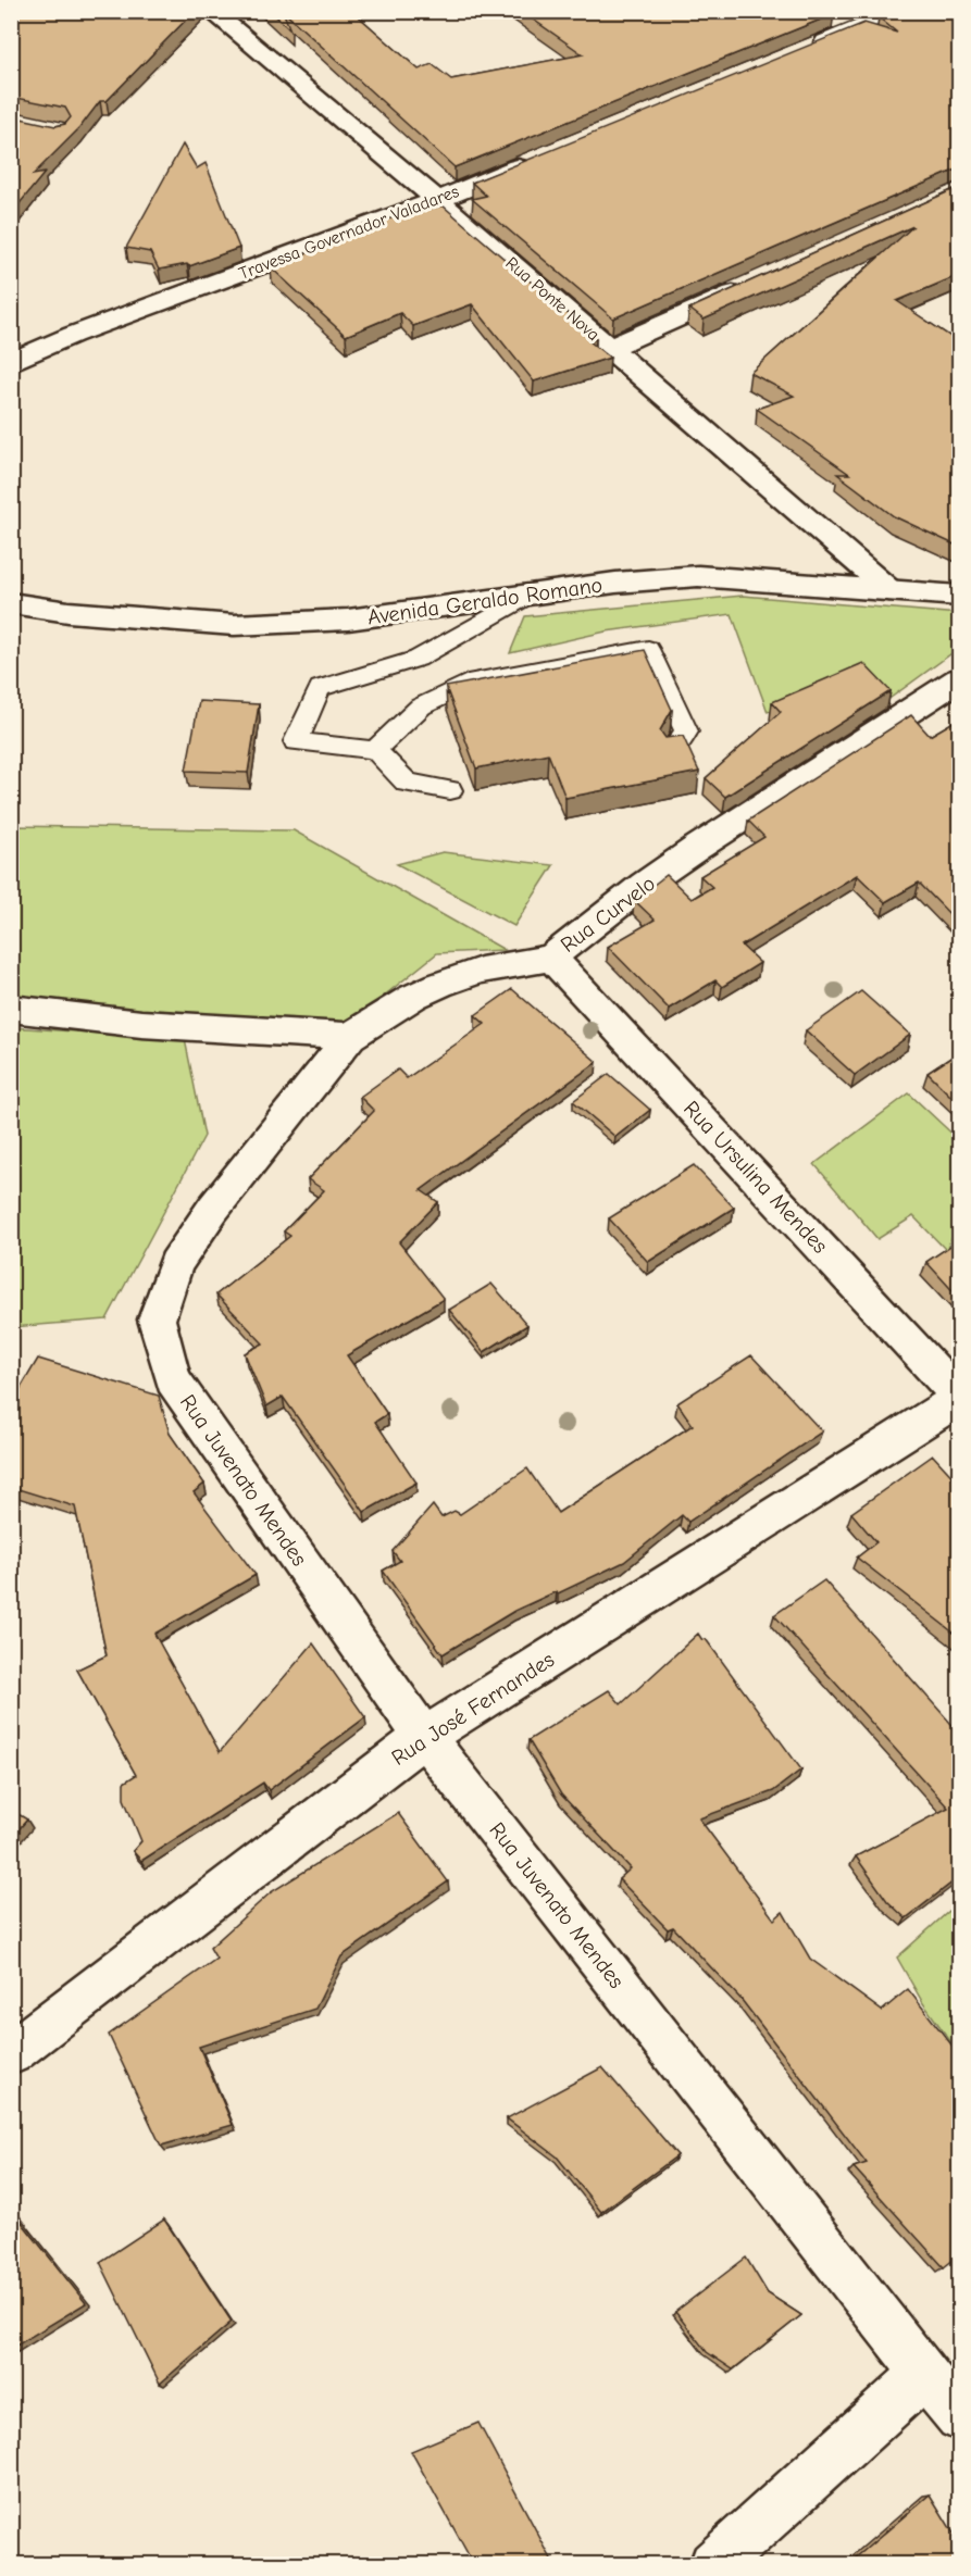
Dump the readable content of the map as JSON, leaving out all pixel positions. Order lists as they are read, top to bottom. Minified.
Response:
{"streets":{"street":["Travessa Governador Valadares","Rua Ponte Nova","Avenida Geraldo Romano","Rua Curvelo","Rua Ursulina Mendes","Rua Juvenato Mendes","Rua José Fernandes"]},"crossings":[["Travessa Governador Valadares","Rua Ponte Nova"],["Rua Ponte Nova","Avenida Geraldo Romano"],["Rua Curvelo","Rua Ursulina Mendes"],["Rua Curvelo","Rua Juvenato Mendes"],["Rua Ursulina Mendes","Rua José Fernandes"],["Rua Juvenato Mendes","Rua José Fernandes"]]}
